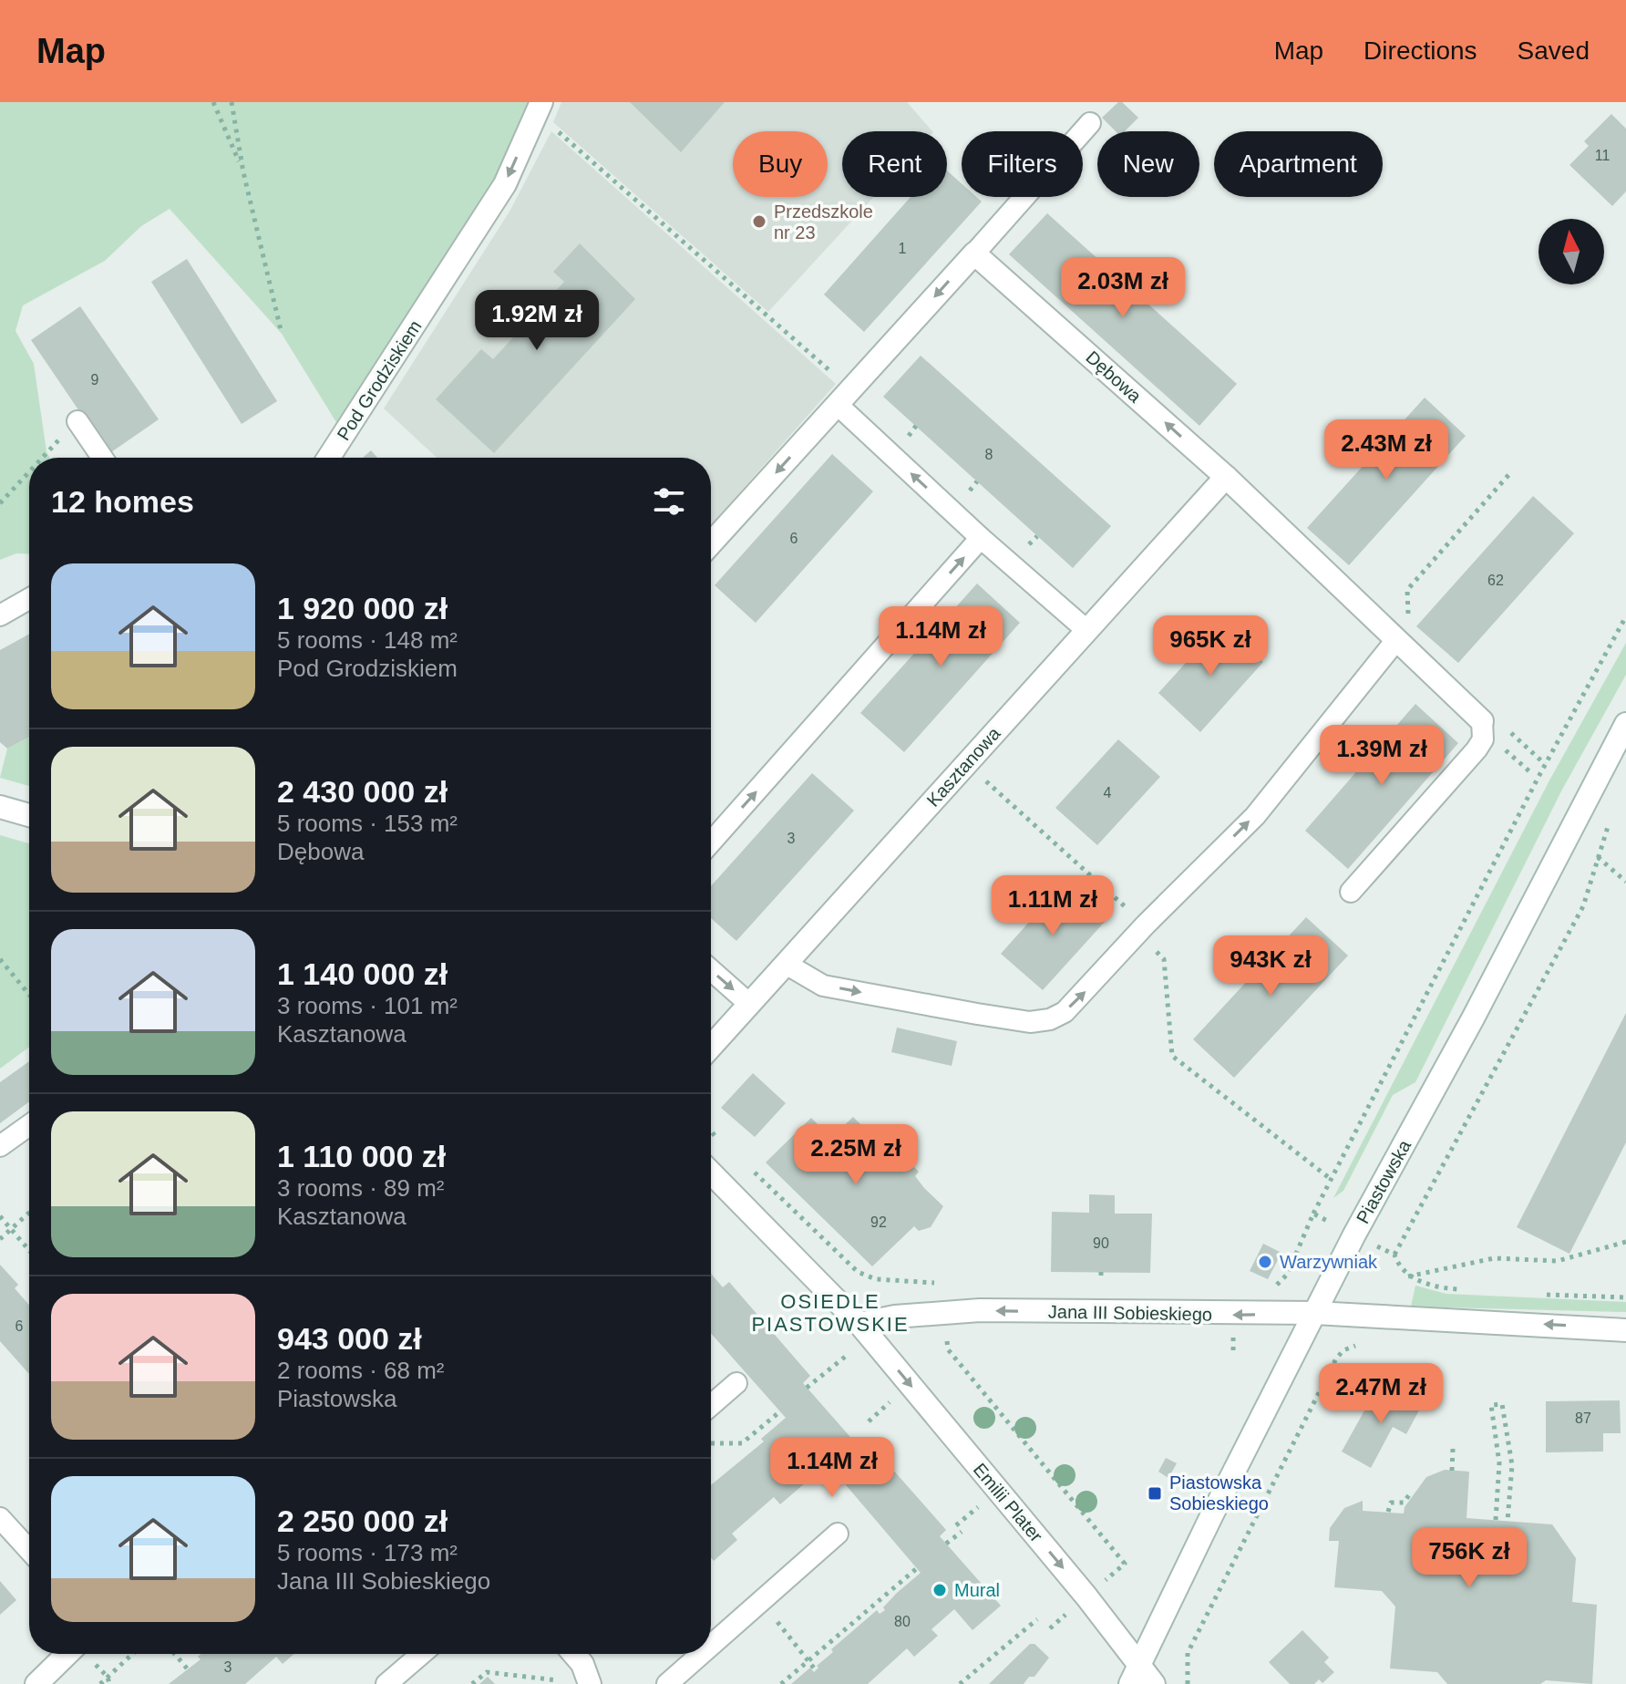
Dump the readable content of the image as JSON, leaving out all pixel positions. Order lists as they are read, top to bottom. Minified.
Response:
{"streets":{"street":["Dębowa","Pod Grodziskiem","Kasztanowa","Piastowska","Jana III Sobieskiego","Emilii Plater"]},"crossings":[["Dębowa","Kasztanowa"],["Piastowska","Jana III Sobieskiego"],["Piastowska","Emilii Plater"],["Jana III Sobieskiego","Emilii Plater"]],"one_way":["Dębowa","Pod Grodziskiem","Jana III Sobieskiego","Emilii Plater"],"districts":["OSIEDLE PIASTOWSKIE"],"places":{"other":["Przedszkole nr 23","Warzywniak","Mural"],"transit":["Piastowska Sobieskiego"]},"house_numbers":["11","1","9","8","6","62","4","3","92","90","6","87","80","3"],"north":"top","page":{"header":"Map","nav":["Map","Directions","Saved"],"chip":["Buy","Rent","Filters","New","Apartment"],"price":["2.03M zł","1.92M zł","2.43M zł","1.14M zł","965K zł","1.39M zł","1.11M zł","943K zł","2.25M zł","2.47M zł","1.14M zł","756K zł"],"heading":"12 homes","list":[{"name":"1 920 000 zł","note":"5 rooms · 148 m² · Pod Grodziskiem"},{"name":"2 430 000 zł","note":"5 rooms · 153 m² · Dębowa"},{"name":"1 140 000 zł","note":"3 rooms · 101 m² · Kasztanowa"},{"name":"1 110 000 zł","note":"3 rooms · 89 m² · Kasztanowa"},{"name":"943 000 zł","note":"2 rooms · 68 m² · Piastowska"},{"name":"2 250 000 zł","note":"5 rooms · 173 m² · Jana III Sobieskiego"}]}}
